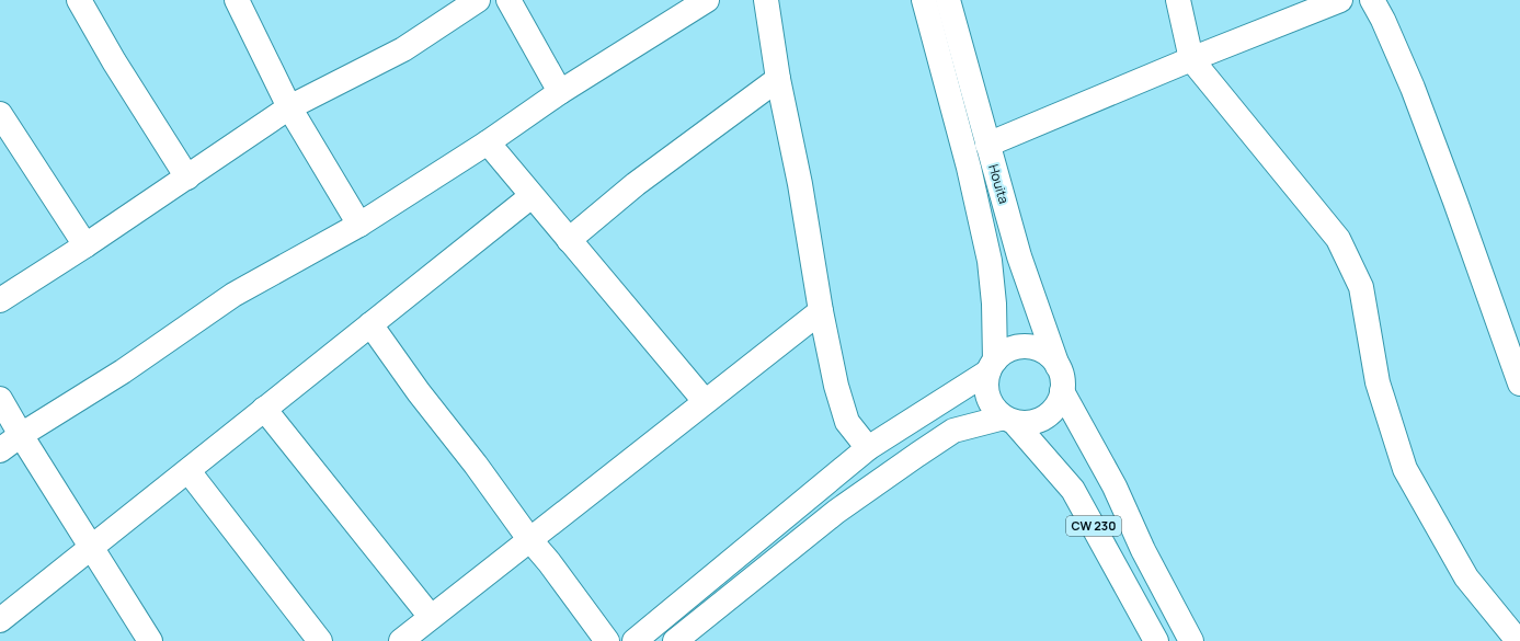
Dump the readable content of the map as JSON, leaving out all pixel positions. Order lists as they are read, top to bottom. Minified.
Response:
{"streets":{"street":["Houita","CW 230"]},"crossings":[["Houita","CW 230"]]}
